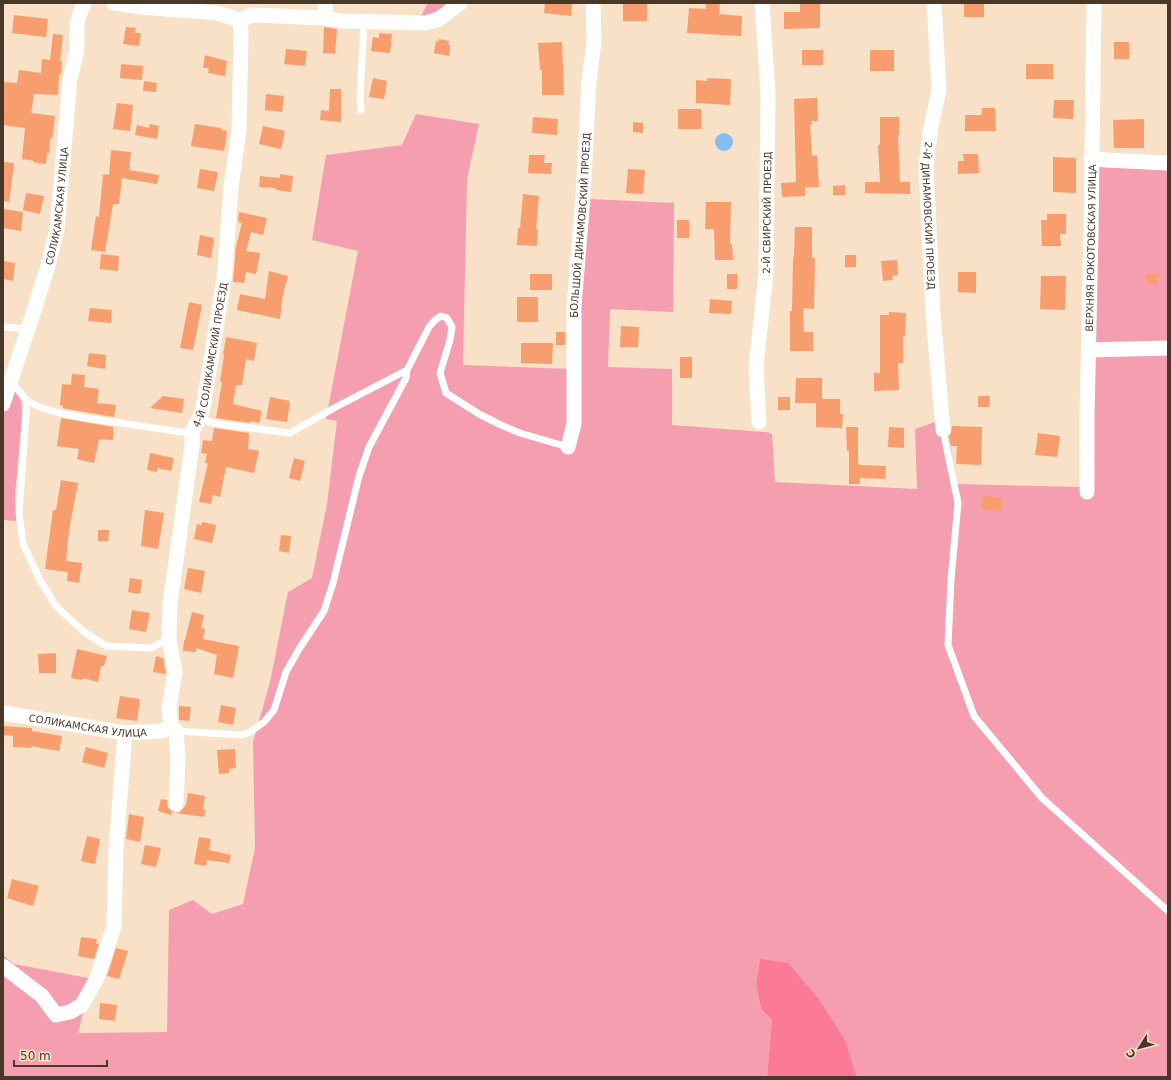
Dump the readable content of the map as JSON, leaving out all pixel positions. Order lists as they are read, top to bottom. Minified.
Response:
{"streets":{"street":["СОЛИКАМСКАЯ УЛИЦА","2-Й СВИРСКИЙ ПРОЕЗД","2-Й ДИНАМОВСКИЙ ПРОЕЗД","БОЛЬШОЙ ДИНАМОВСКИЙ ПРОЕЗД","ВЕРХНЯЯ РОКОТОВСКАЯ УЛИЦА","4-Й СОЛИКАМСКИЙ ПРОЕЗД"]},"crossings":[["СОЛИКАМСКАЯ УЛИЦА","4-Й СОЛИКАМСКИЙ ПРОЕЗД"]],"scale_bar":"50 m","north":"bottom left"}
